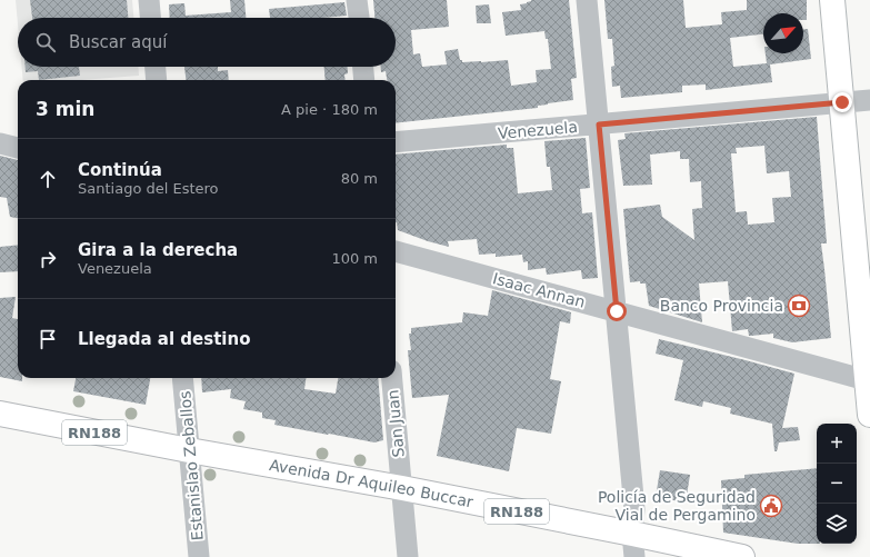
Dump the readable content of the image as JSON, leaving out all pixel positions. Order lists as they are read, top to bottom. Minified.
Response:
{"streets":{"main road":["RN188","Avenida Dr Aquileo Buccar"],"street":["Venezuela","Isaac Annan","San Juan","Estanislao Zeballos"]},"crossings":[["San Juan","Avenida Dr Aquileo Buccar"],["Estanislao Zeballos","Avenida Dr Aquileo Buccar"]],"places":{"bank":["Banco Provincia"],"public building":["Policía de Seguridad Vial de Pergamino"]},"north":"top right","page":{"search":"Buscar aquí","heading":["3 min","A pie · 180 m"],"list":[["Continúa","Santiago del Estero","80 m"],["Gira a la derecha","Venezuela","100 m"],"Llegada al destino"],"map_buttons":["+","−"]}}
